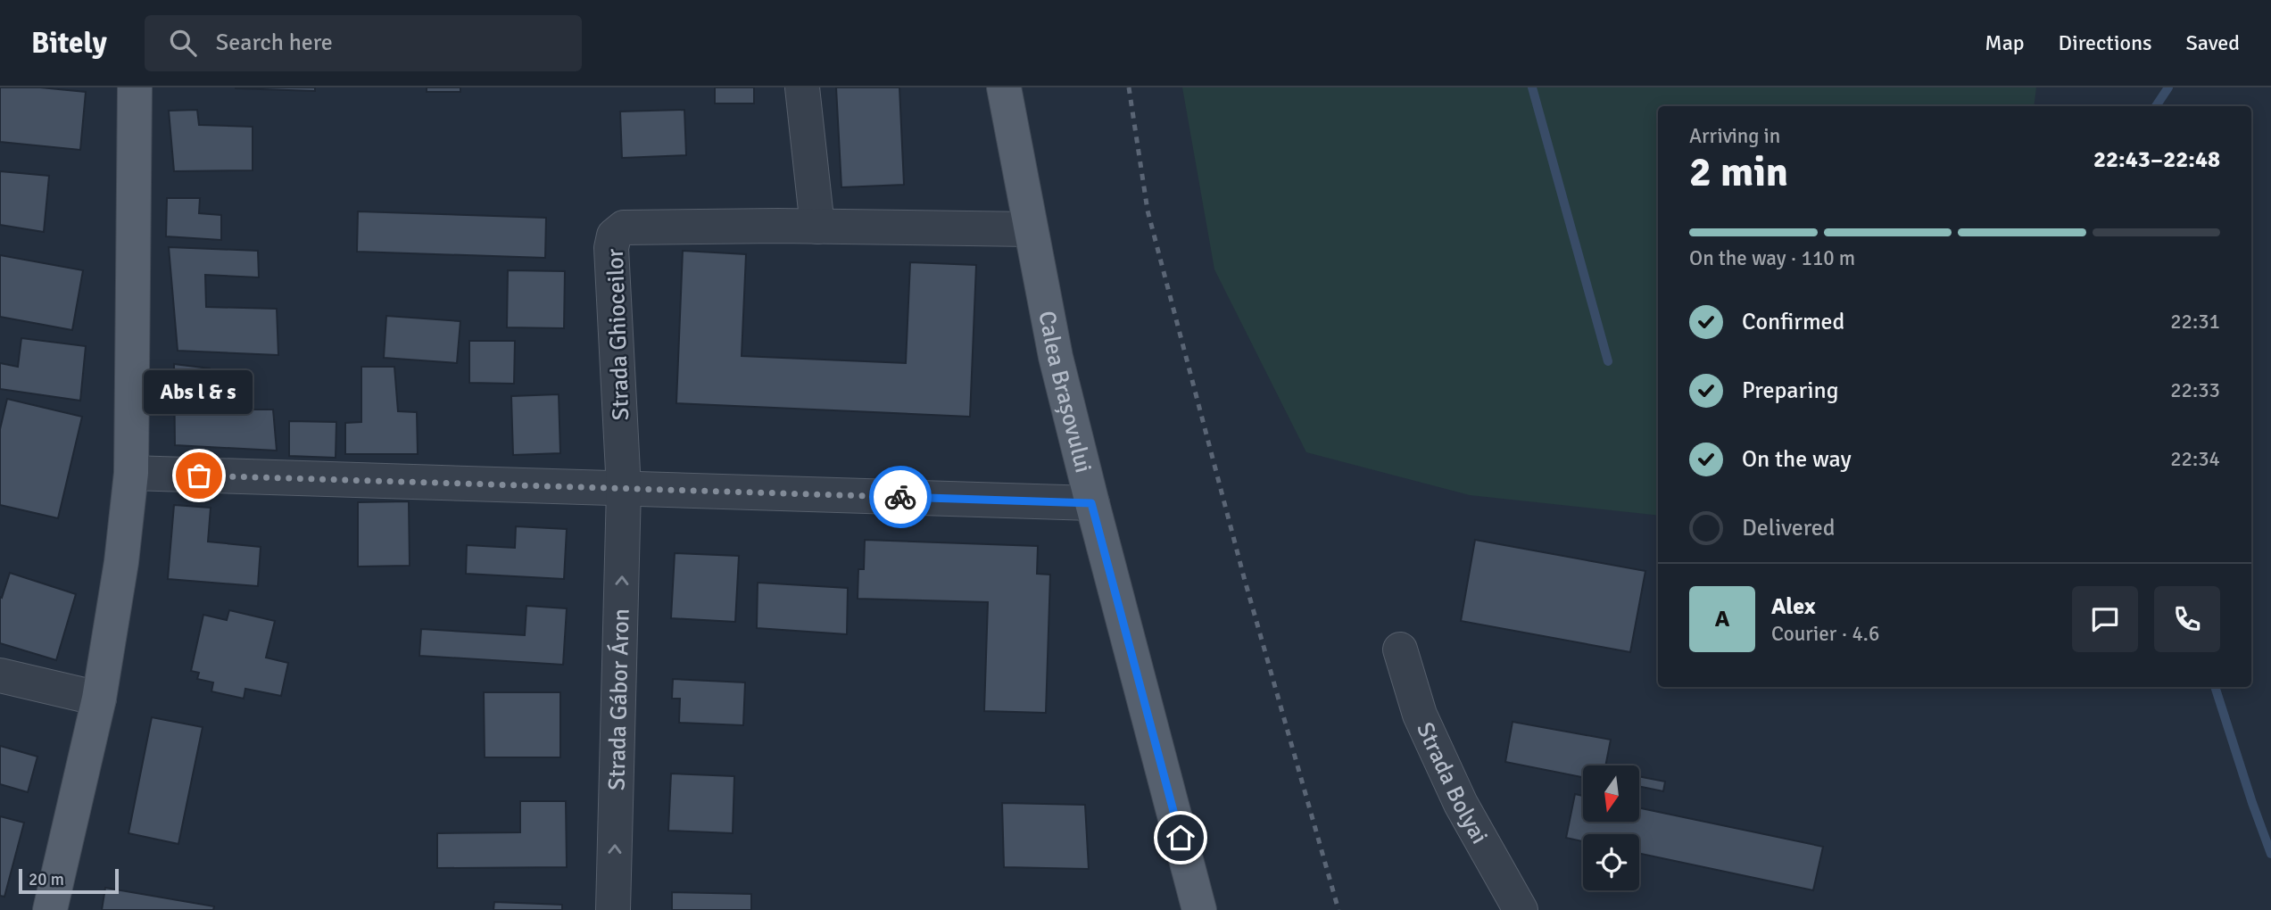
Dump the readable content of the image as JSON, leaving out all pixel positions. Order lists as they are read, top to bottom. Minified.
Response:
{"streets":{"main road":["Calea Brașovului"],"street":["Strada Ghioceilor","Strada Gábor Áron","Strada Bolyai"]},"crossings":[["Strada Ghioceilor","Calea Brașovului"],["Strada Ghioceilor","Strada Gábor Áron"]],"one_way":["Strada Gábor Áron"],"places":["Abs l & s"],"scale_bar":"20 m","north":"bottom","page":{"header":"Bitely","search":"Search here","nav":["Map","Directions","Saved"],"heading":["2 min","Arriving in","22:43–22:48"],"panel":["Alex","Courier · 4.6"],"bar":"On the way · 110 m","list":[["Confirmed","22:31"],["Preparing","22:33"],["On the way","22:34"],"Delivered"],"bubble":"Abs l & s","round":"A","scale":"20 m"}}
